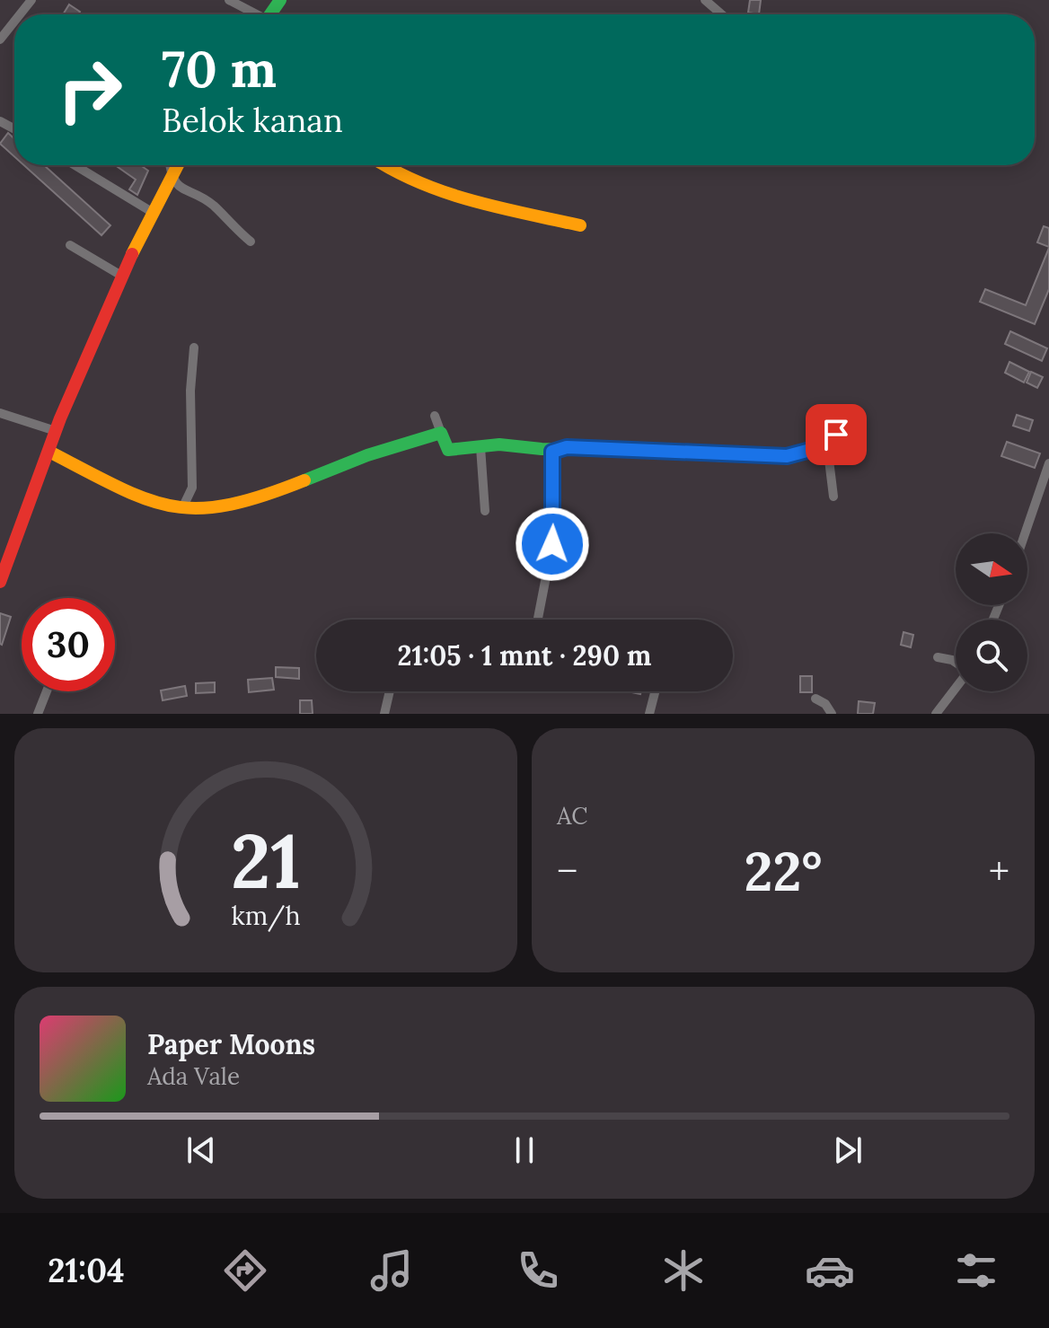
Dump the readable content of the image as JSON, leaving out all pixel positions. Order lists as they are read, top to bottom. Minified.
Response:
{"north":"right","page":{"turn":["70 m","Belok kanan"],"limit":"30","trip":"21:05 · 1 mnt · 290 m","tile":"AC","heat":["−","22°","+"],"song":["Paper Moons","Ada Vale"],"tabs":"21:04","gauge":["21","km/h"]}}
